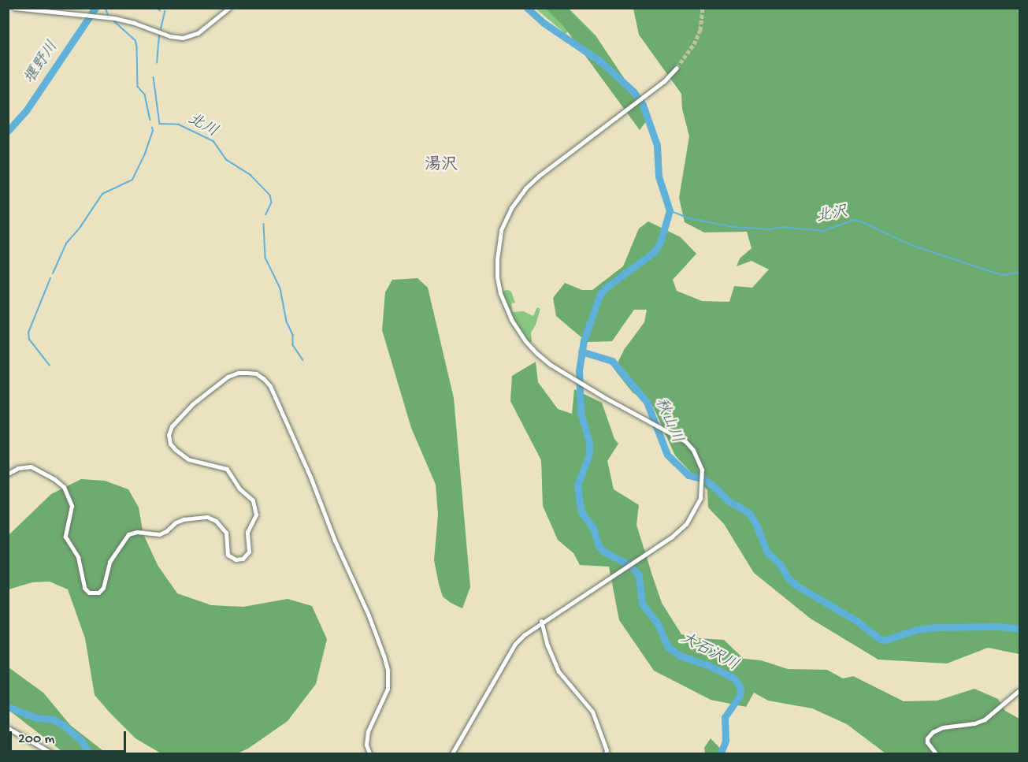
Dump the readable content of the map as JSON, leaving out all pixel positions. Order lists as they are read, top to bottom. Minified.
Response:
{"districts":["湯沢"],"water":["堰野川","北川","北沢","秋山川","大石沢川"],"scale_bar":"200 m"}
